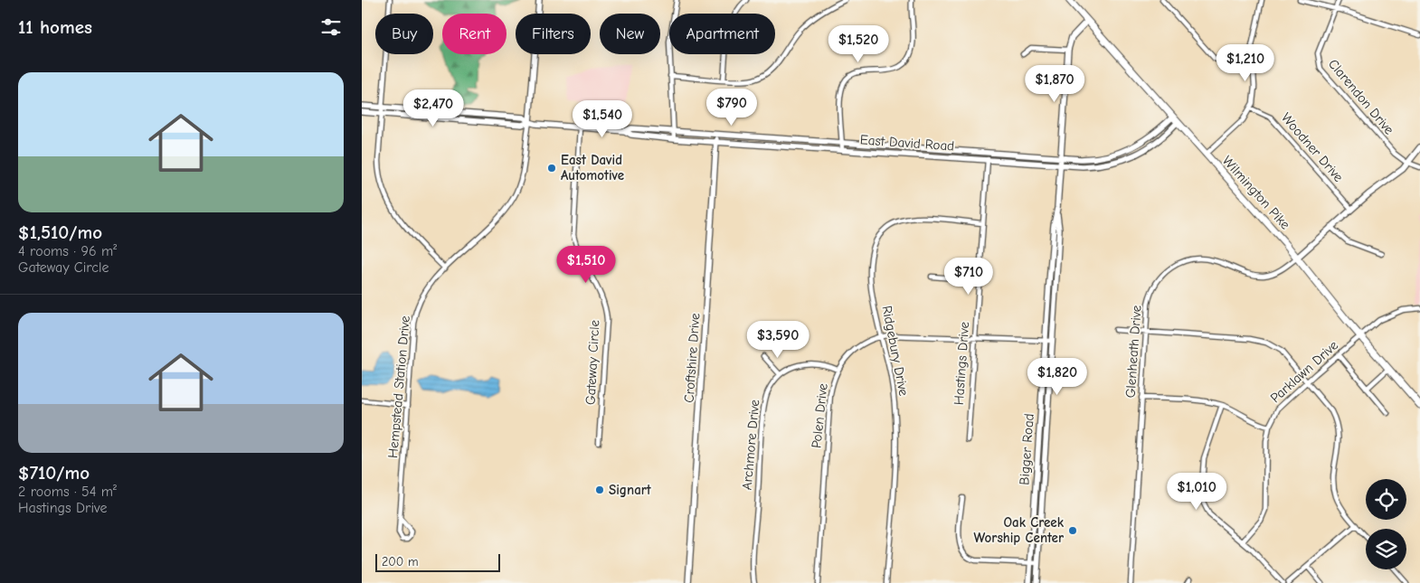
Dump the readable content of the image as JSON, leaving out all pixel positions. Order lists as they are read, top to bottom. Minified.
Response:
{"streets":{"main road":["Wilmington Pike"],"street":["Clarendon Drive","East David Road","Woodner Drive","Ridgebury Drive","Glenheath Drive","Croftshire Drive","Gateway Circle","Hastings Drive","Parklawn Drive","Hempstead Station Drive","Polen Drive","Archmore Drive","Bigger Road"]},"crossings":[["Clarendon Drive","Glenheath Drive"],["East David Road","Wilmington Pike"],["East David Road","Croftshire Drive"],["East David Road","Gateway Circle"],["East David Road","Hastings Drive"],["East David Road","Hempstead Station Drive"],["East David Road","Bigger Road"],["Woodner Drive","Glenheath Drive"],["Wilmington Pike","Glenheath Drive"],["Wilmington Pike","Parklawn Drive"],["Wilmington Pike","Bigger Road"],["Ridgebury Drive","Hastings Drive"],["Ridgebury Drive","Polen Drive"],["Hastings Drive","Polen Drive"],["Polen Drive","Archmore Drive"],["Polen Drive","Bigger Road"]],"places":["East David Automotive","Signart","Oak Creek Worship Center"],"scale_bar":"200 m","page":{"heading":"11 homes","chip":["Buy","Rent","Filters","New","Apartment"],"price":["$1,520","$1,210","$1,870","$790","$2,470","$1,540","$1,510","$710","$3,590","$1,820","$1,010"],"list":[{"name":"$1,510/mo","note":"4 rooms · 96 m² · Gateway Circle"},{"name":"$710/mo","note":"2 rooms · 54 m² · Hastings Drive"}],"scale":"200 m"}}
